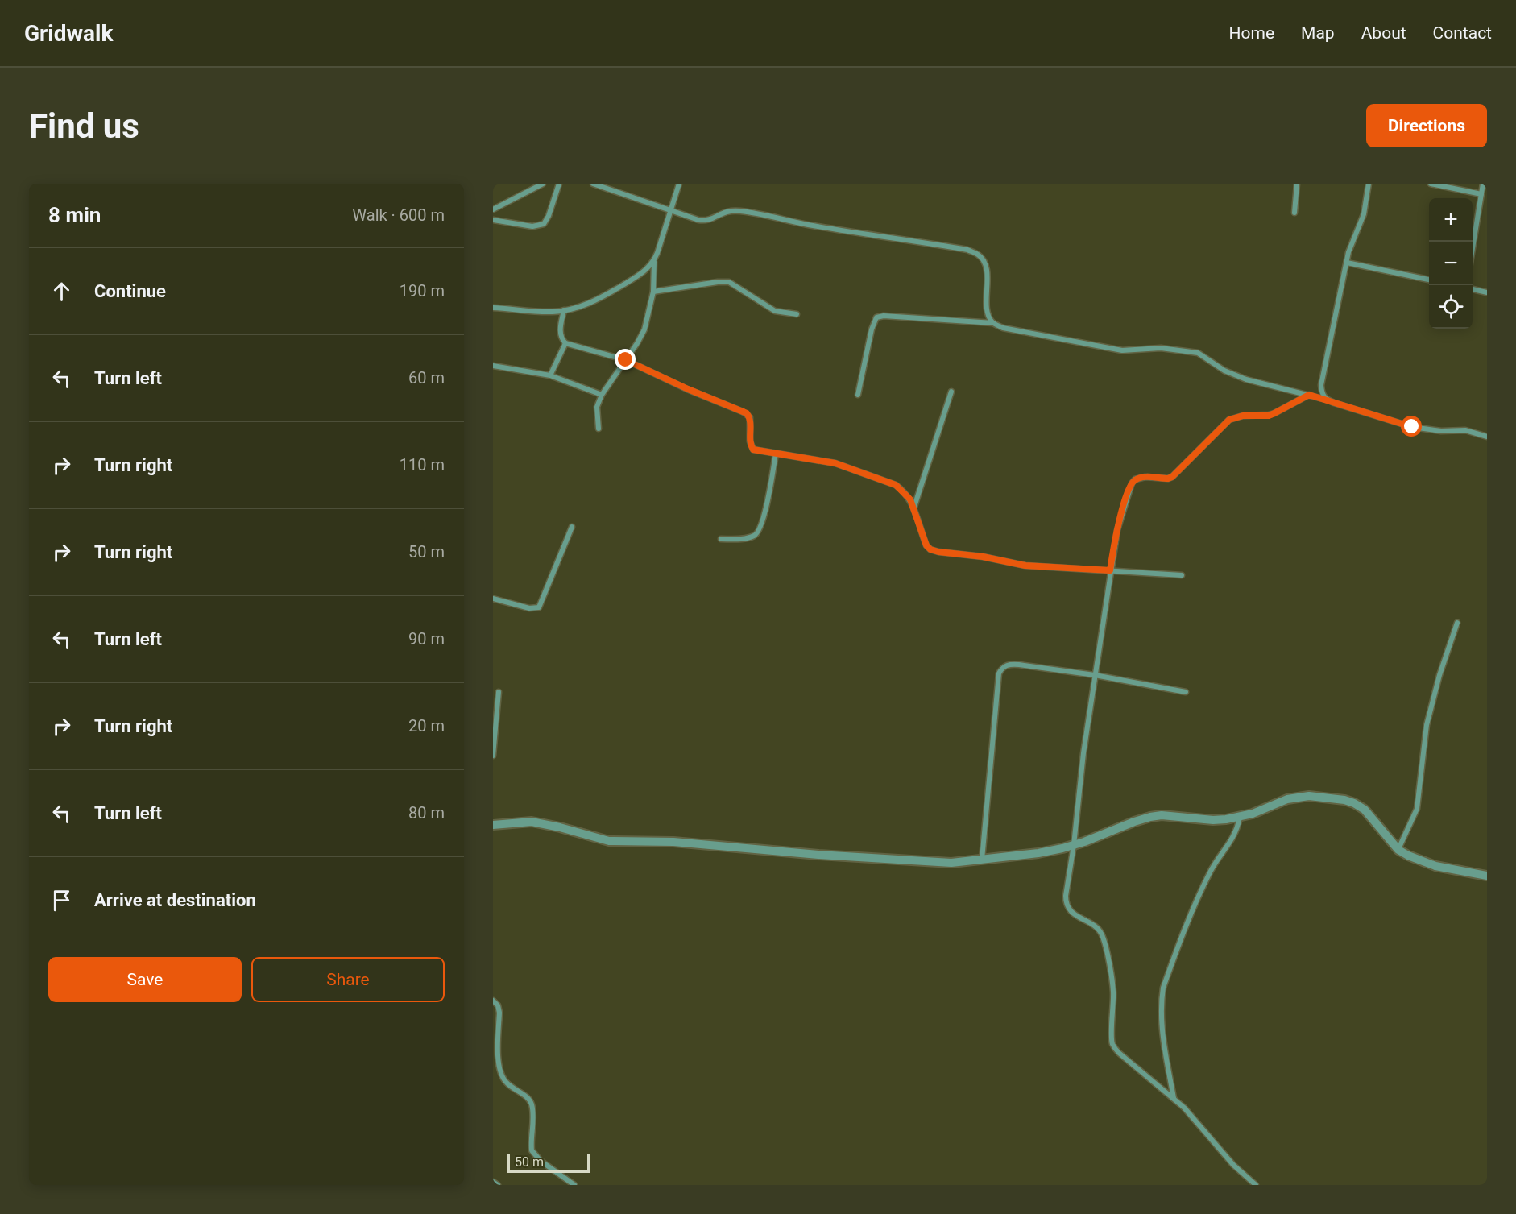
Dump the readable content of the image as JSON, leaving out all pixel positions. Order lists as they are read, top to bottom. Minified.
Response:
{"scale_bar":"50 m","page":{"header":"Gridwalk","nav":["Home","Map","About","Contact"],"buttons":["Directions",["Save","Share"]],"title":"Find us","heading":["8 min","Walk · 600 m"],"map_buttons":["+","−"],"list":[["Continue","190 m"],["Turn left","60 m"],["Turn right","110 m"],["Turn right","50 m"],["Turn left","90 m"],["Turn right","20 m"],["Turn left","80 m"],"Arrive at destination"],"scale":"50 m"}}
